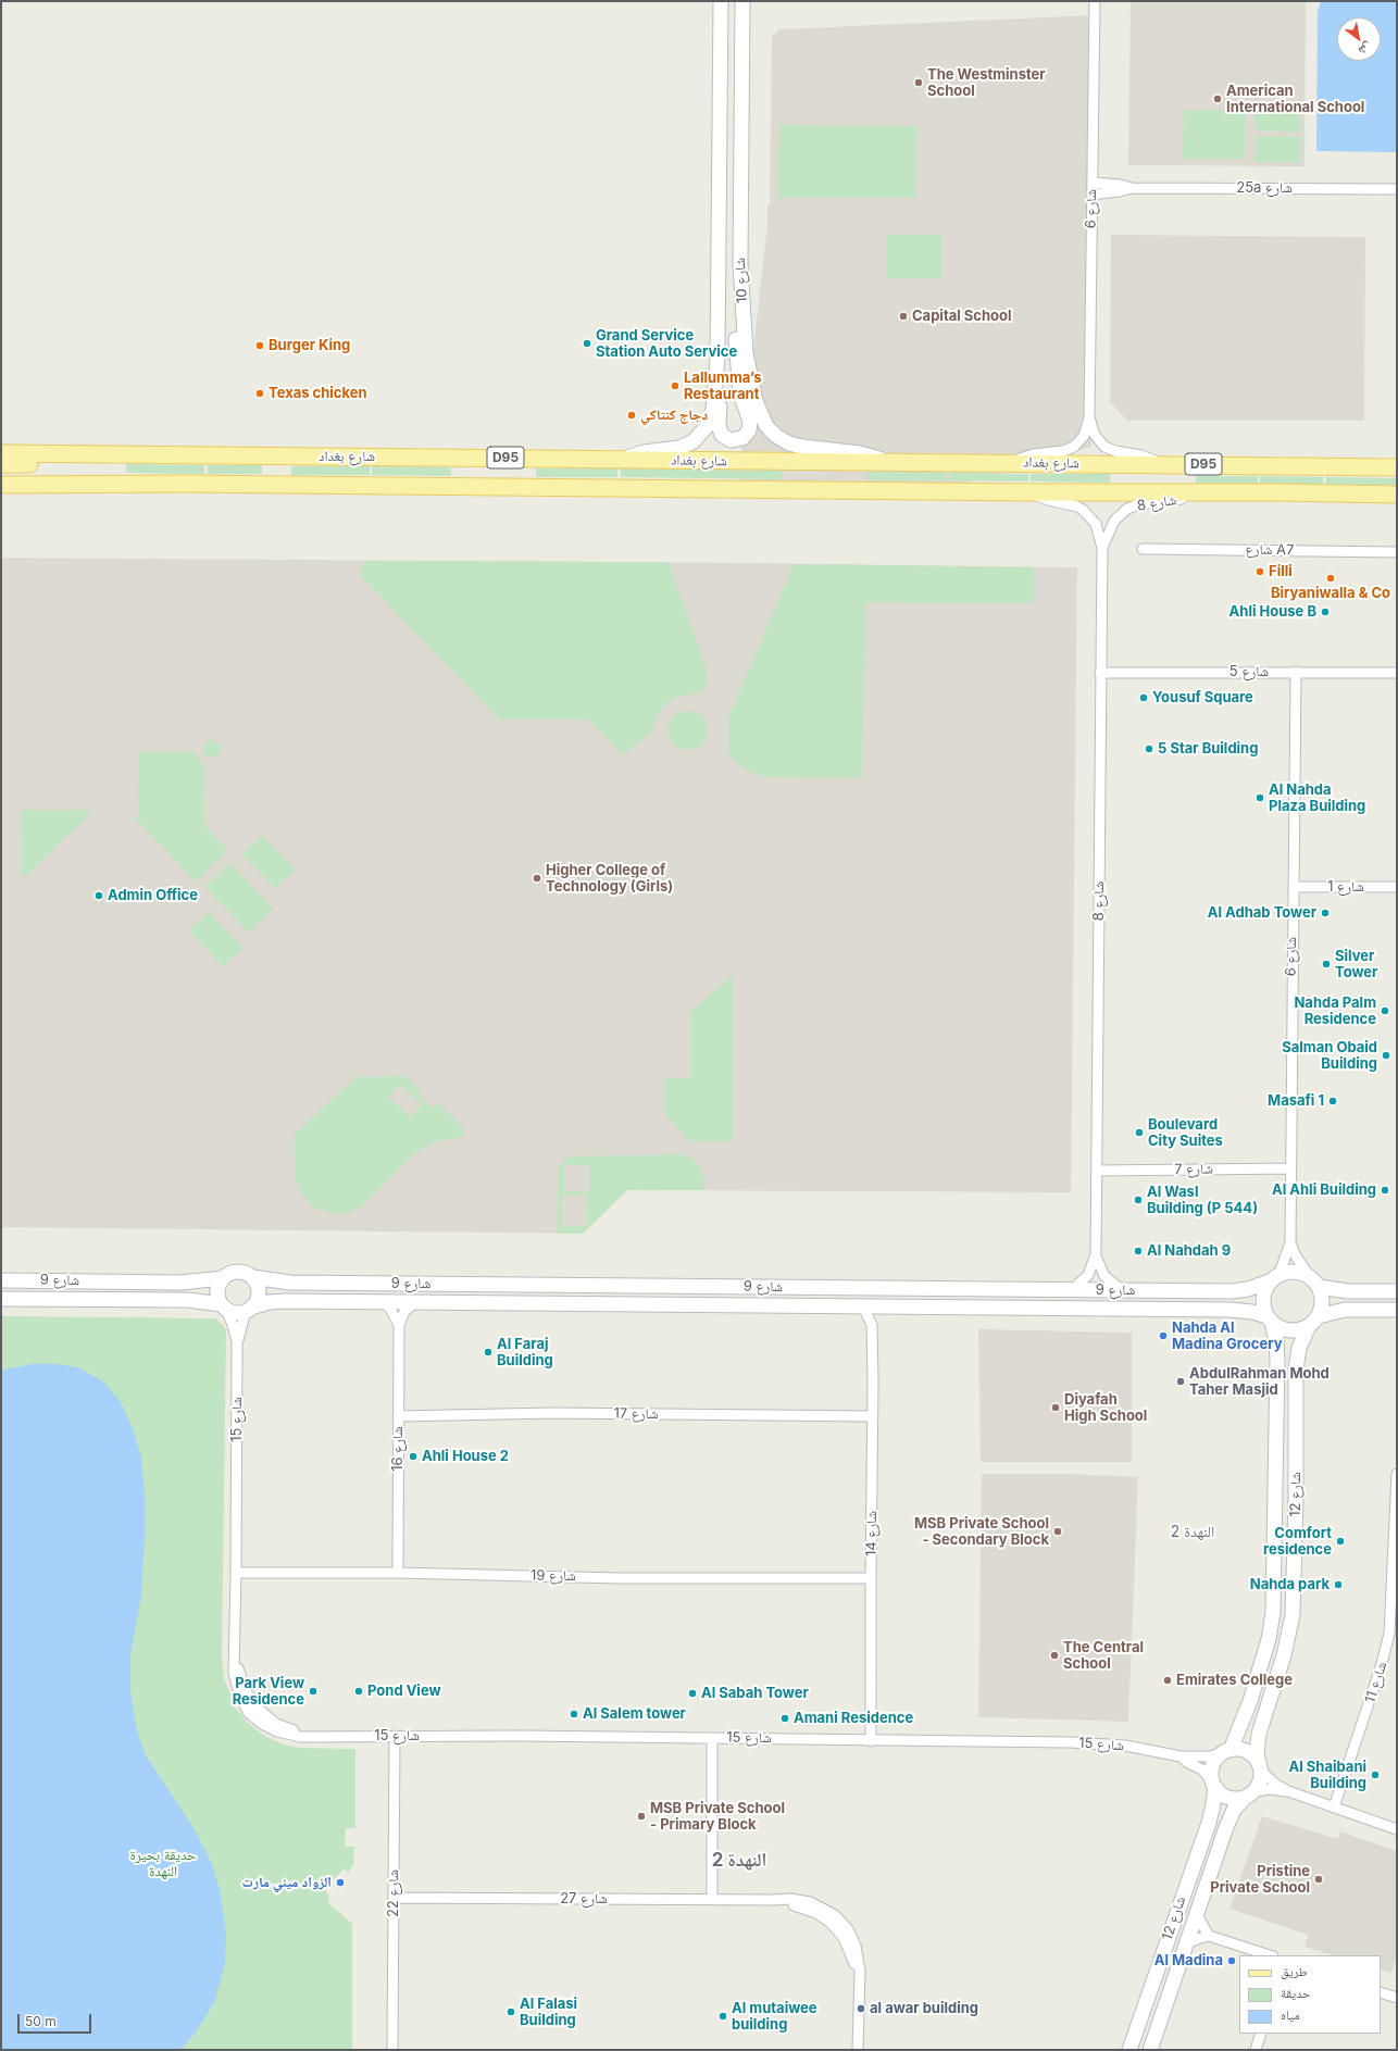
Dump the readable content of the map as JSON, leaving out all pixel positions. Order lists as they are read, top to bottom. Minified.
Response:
{"streets":{"main road":["شارع بغداد","D95"],"street":["25a شارع","شارع 6","شارع 10","شارع 8","شارع A7","شارع 5","شارع 1","شارع 7","شارع 9","شارع 17","شارع 15","شارع 16","شارع 12","شارع 14","شارع 19","شارع 11","شارع 22","شارع 27"]},"crossings":[["25a شارع","شارع 6"],["شارع 6","شارع بغداد"],["شارع 6","شارع 5"],["شارع 6","شارع 1"],["شارع 6","شارع 7"],["شارع 6","شارع 9"],["شارع 6","شارع 12"],["شارع 10","شارع بغداد"],["شارع بغداد","شارع 8"],["شارع 8","شارع 5"],["شارع 8","شارع 7"],["شارع 8","شارع 9"],["شارع 9","شارع 15"],["شارع 9","شارع 16"],["شارع 9","شارع 12"],["شارع 9","شارع 14"],["شارع 17","شارع 16"],["شارع 17","شارع 14"],["شارع 15","شارع 12"],["شارع 15","شارع 14"],["شارع 15","شارع 19"],["شارع 15","شارع 22"],["شارع 16","شارع 19"],["شارع 14","شارع 19"],["شارع 22","شارع 27"]],"districts":["النهدة 2","النهدة 2"],"parks":["حديقة بحيرة النهدة"],"places":["The Westminster School","American International School","Capital School","Grand Service Station Auto Service","Burger King","Lallumma’s Restaurant","Texas chicken","دجاج كنتاكي","Filli","Biryaniwalla & Co","Ahli House B","Yousuf Square","5 Star Building","Al Nahda Plaza Building","Higher College of Technology (Girls)","Admin Office","Al Adhab Tower","Silver Tower","Nahda Palm Residence","Salman Obaid Building","Masafi 1","Boulevard City Suites","Al Ahli Building","Al Wasl Building (P 544)","Al Nahdah 9","Nahda Al Madina Grocery","Al Faraj Building","AbdulRahman Mohd Taher Masjid","Diyafah High School","Ahli House 2","MSB Private School - Secondary Block","Comfort residence","Nahda park","The Central School","Emirates College","Park View Residence","Pond View","Al Sabah Tower","Al Salem tower","Amani Residence","Al Shaibani Building","MSB Private School - Primary Block","Pristine Private School","الزواد ميني مارت","Al Madina","al awar building","Al Falasi Building","Al mutaiwee building"],"legend":["طريق","حديقة","مياه"],"scale_bar":"50 m","north":"bottom right"}
